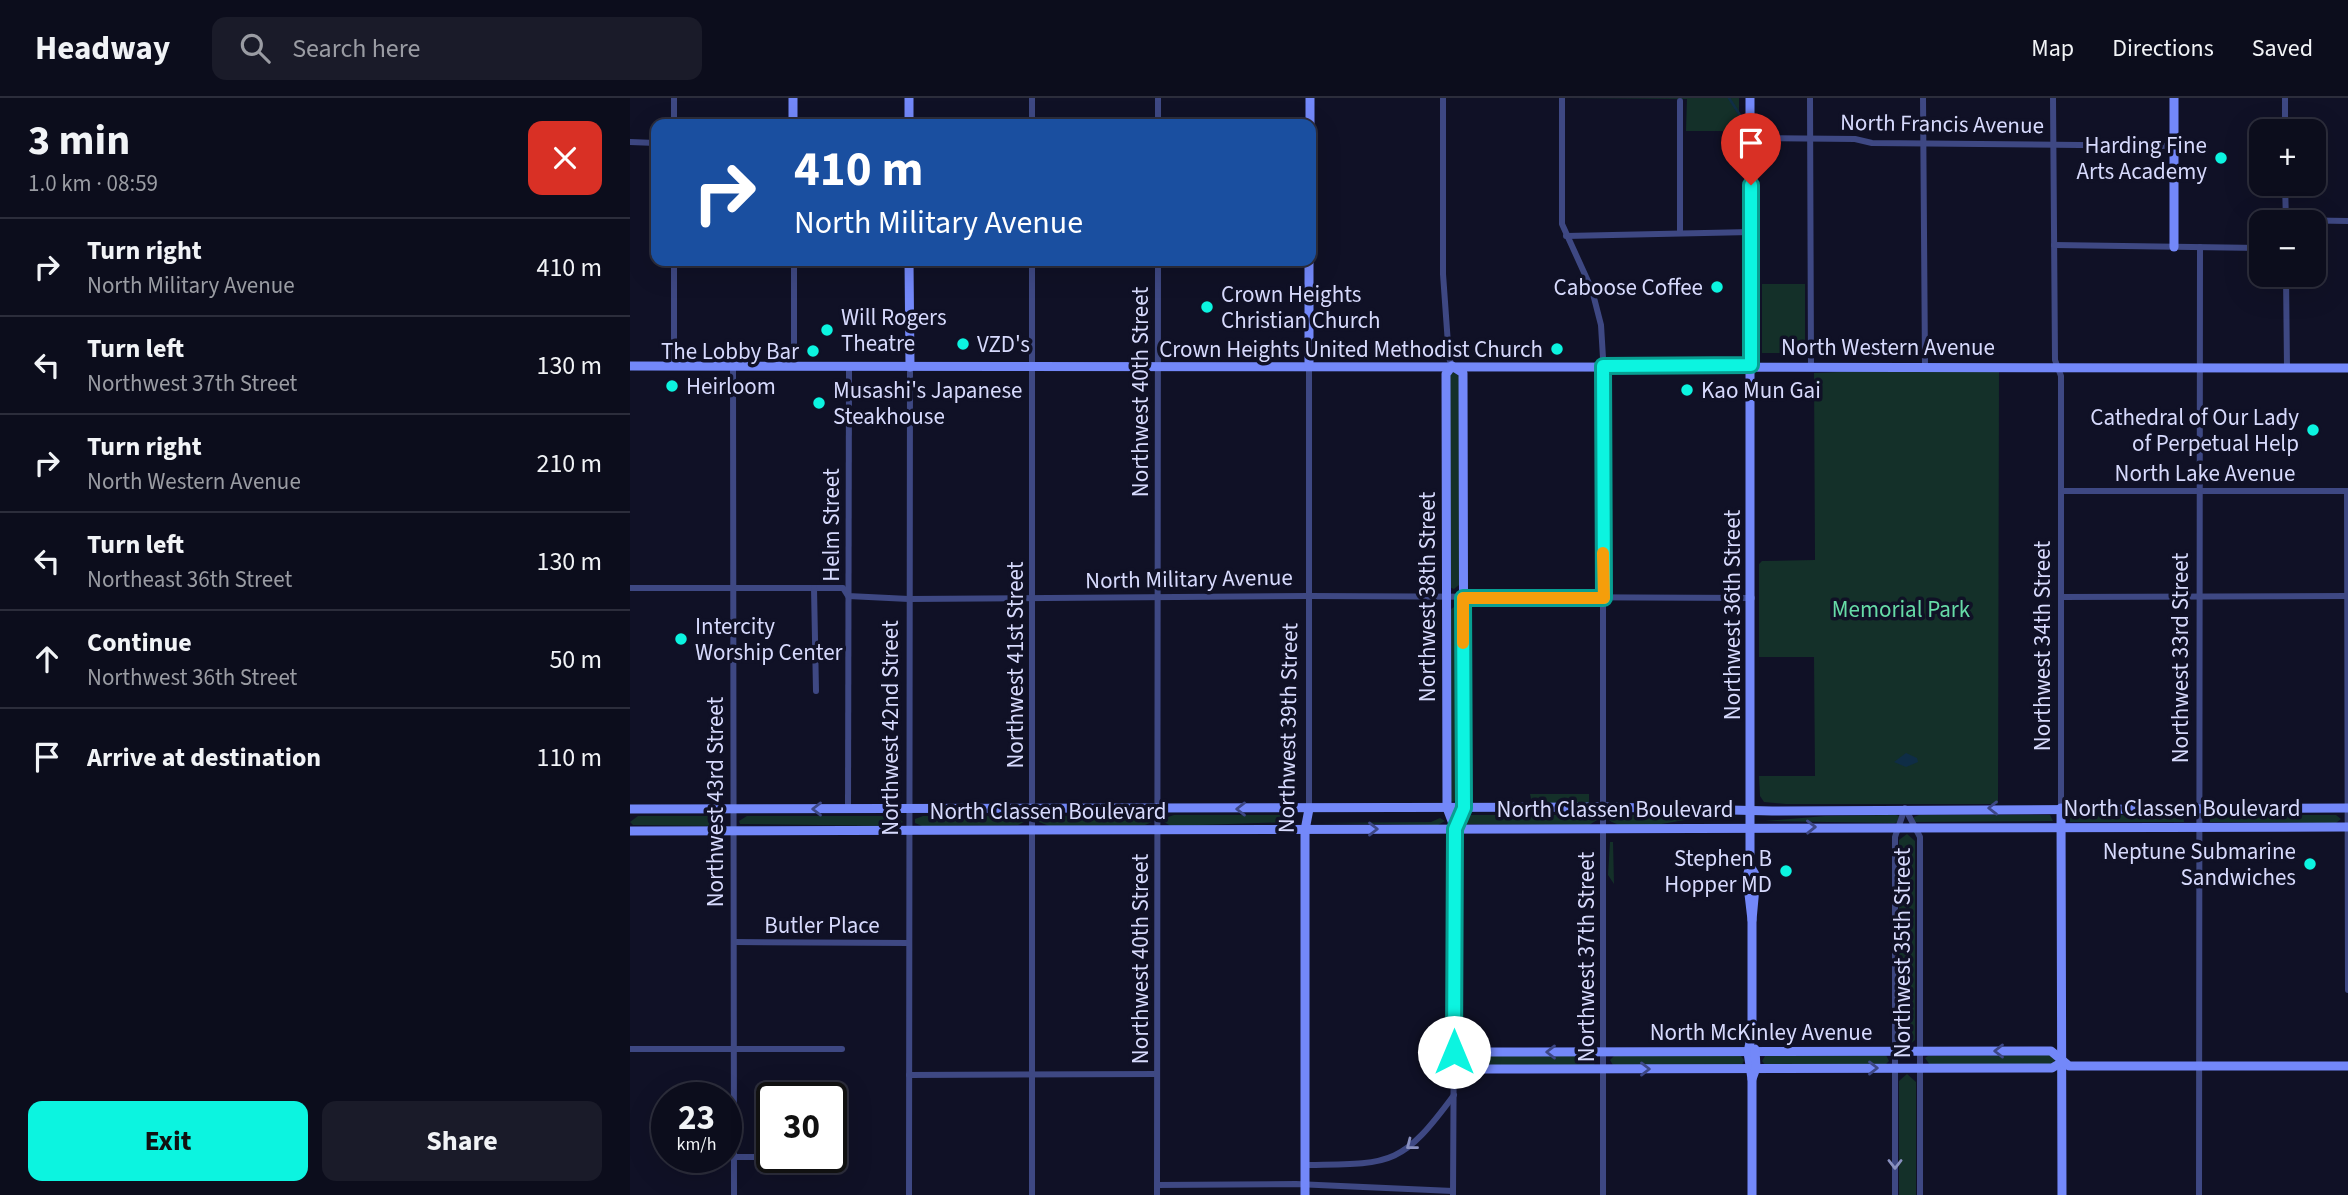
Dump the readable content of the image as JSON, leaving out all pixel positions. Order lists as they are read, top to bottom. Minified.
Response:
{"streets":{"street":["North Francis Avenue","North Western Avenue","Northwest 40th Street","North Lake Avenue","Helm Street","North Military Avenue","Northwest 38th Street","Northwest 36th Street","Northwest 34th Street","Northwest 33rd Street","Northwest 41st Street","Northwest 42nd Street","Northwest 39th Street","Northwest 43rd Street","North Classen Boulevard","Butler Place","Northwest 35th Street","Northwest 37th Street","North McKinley Avenue"]},"crossings":[["North Francis Avenue","Northwest 34th Street"],["North Western Avenue","Northwest 40th Street"],["North Western Avenue","Helm Street"],["North Western Avenue","Northwest 38th Street"],["North Western Avenue","Northwest 36th Street"],["North Western Avenue","Northwest 34th Street"],["North Western Avenue","Northwest 33rd Street"],["North Western Avenue","Northwest 41st Street"],["North Western Avenue","Northwest 42nd Street"],["North Western Avenue","Northwest 39th Street"],["North Western Avenue","Northwest 43rd Street"],["North Western Avenue","Northwest 37th Street"],["Northwest 40th Street","North Military Avenue"],["Northwest 40th Street","North Classen Boulevard"],["North Lake Avenue","Northwest 34th Street"],["North Lake Avenue","Northwest 33rd Street"],["Helm Street","North Military Avenue"],["Helm Street","North Classen Boulevard"],["North Military Avenue","Northwest 38th Street"],["North Military Avenue","Northwest 36th Street"],["North Military Avenue","Northwest 41st Street"],["North Military Avenue","Northwest 42nd Street"],["North Military Avenue","Northwest 39th Street"],["North Military Avenue","Northwest 43rd Street"],["North Military Avenue","Northwest 37th Street"],["Northwest 38th Street","North Classen Boulevard"],["Northwest 38th Street","North McKinley Avenue"],["Northwest 36th Street","North Classen Boulevard"],["Northwest 36th Street","North McKinley Avenue"],["Northwest 34th Street","North Classen Boulevard"],["Northwest 34th Street","North McKinley Avenue"],["Northwest 33rd Street","North Classen Boulevard"],["Northwest 33rd Street","North McKinley Avenue"],["Northwest 41st Street","North Classen Boulevard"],["Northwest 42nd Street","North Classen Boulevard"],["Northwest 42nd Street","Butler Place"],["Northwest 39th Street","North Classen Boulevard"],["Northwest 43rd Street","North Classen Boulevard"],["Northwest 43rd Street","Butler Place"],["North Classen Boulevard","Northwest 35th Street"],["North Classen Boulevard","Northwest 37th Street"],["Northwest 35th Street","North McKinley Avenue"],["Northwest 37th Street","North McKinley Avenue"]],"parks":["Memorial Park"],"places":["Harding Fine Arts Academy","Caboose Coffee","Crown Heights Christian Church","Will Rogers Theatre","VZD's","Crown Heights United Methodist Church","The Lobby Bar","Heirloom","Kao Mun Gai","Musashi's Japanese Steakhouse","Cathedral of Our Lady of Perpetual Help","Intercity Worship Center","Neptune Submarine Sandwiches","Stephen B Hopper MD"],"page":{"header":"Headway","search":"Search here","nav":["Map","Directions","Saved"],"heading":["3 min","1.0 km · 08:59"],"map_buttons":["+","−"],"turn":["410 m","North Military Avenue"],"list":[{"name":"Turn right","note":"North Military Avenue","value":"410 m"},{"name":"Turn left","note":"Northwest 37th Street","value":"130 m"},{"name":"Turn right","note":"North Western Avenue","value":"210 m"},{"name":"Turn left","note":"Northeast 36th Street","value":"130 m"},{"name":"Continue","note":"Northwest 36th Street","value":"50 m"},{"name":"Arrive at destination","value":"110 m"}],"speed":"23 km/h","limit":"30","buttons":["Exit","Share"]}}
